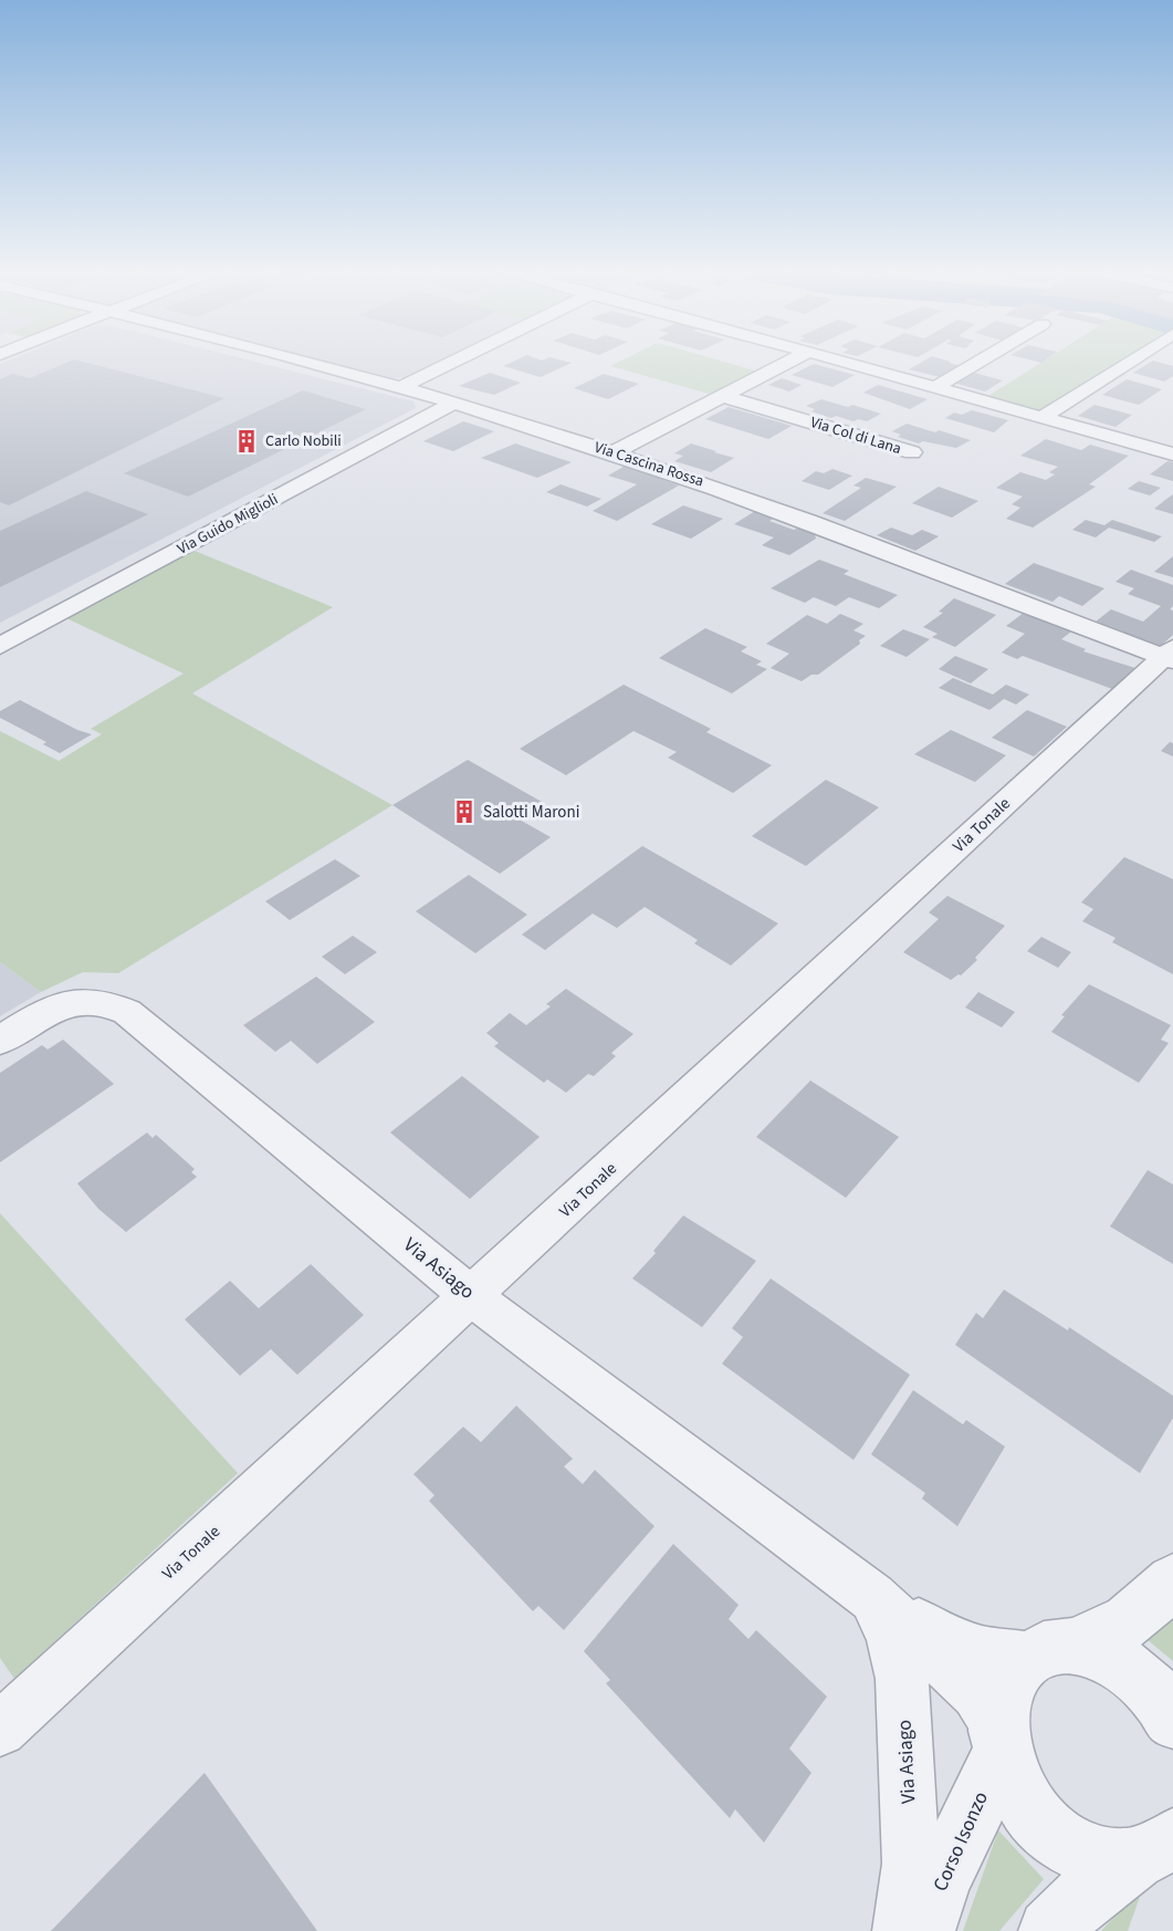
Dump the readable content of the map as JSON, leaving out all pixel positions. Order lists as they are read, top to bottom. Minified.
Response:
{"streets":{"street":["Via Col di Lana","Via Cascina Rossa","Via Guido Miglioli","Via Tonale","Via Asiago","Corso Isonzo"]},"crossings":[["Via Cascina Rossa","Via Guido Miglioli"],["Via Cascina Rossa","Via Tonale"],["Via Tonale","Via Asiago"],["Via Asiago","Corso Isonzo"]],"places":{"building":["Carlo Nobili","Salotti Maroni"]}}
